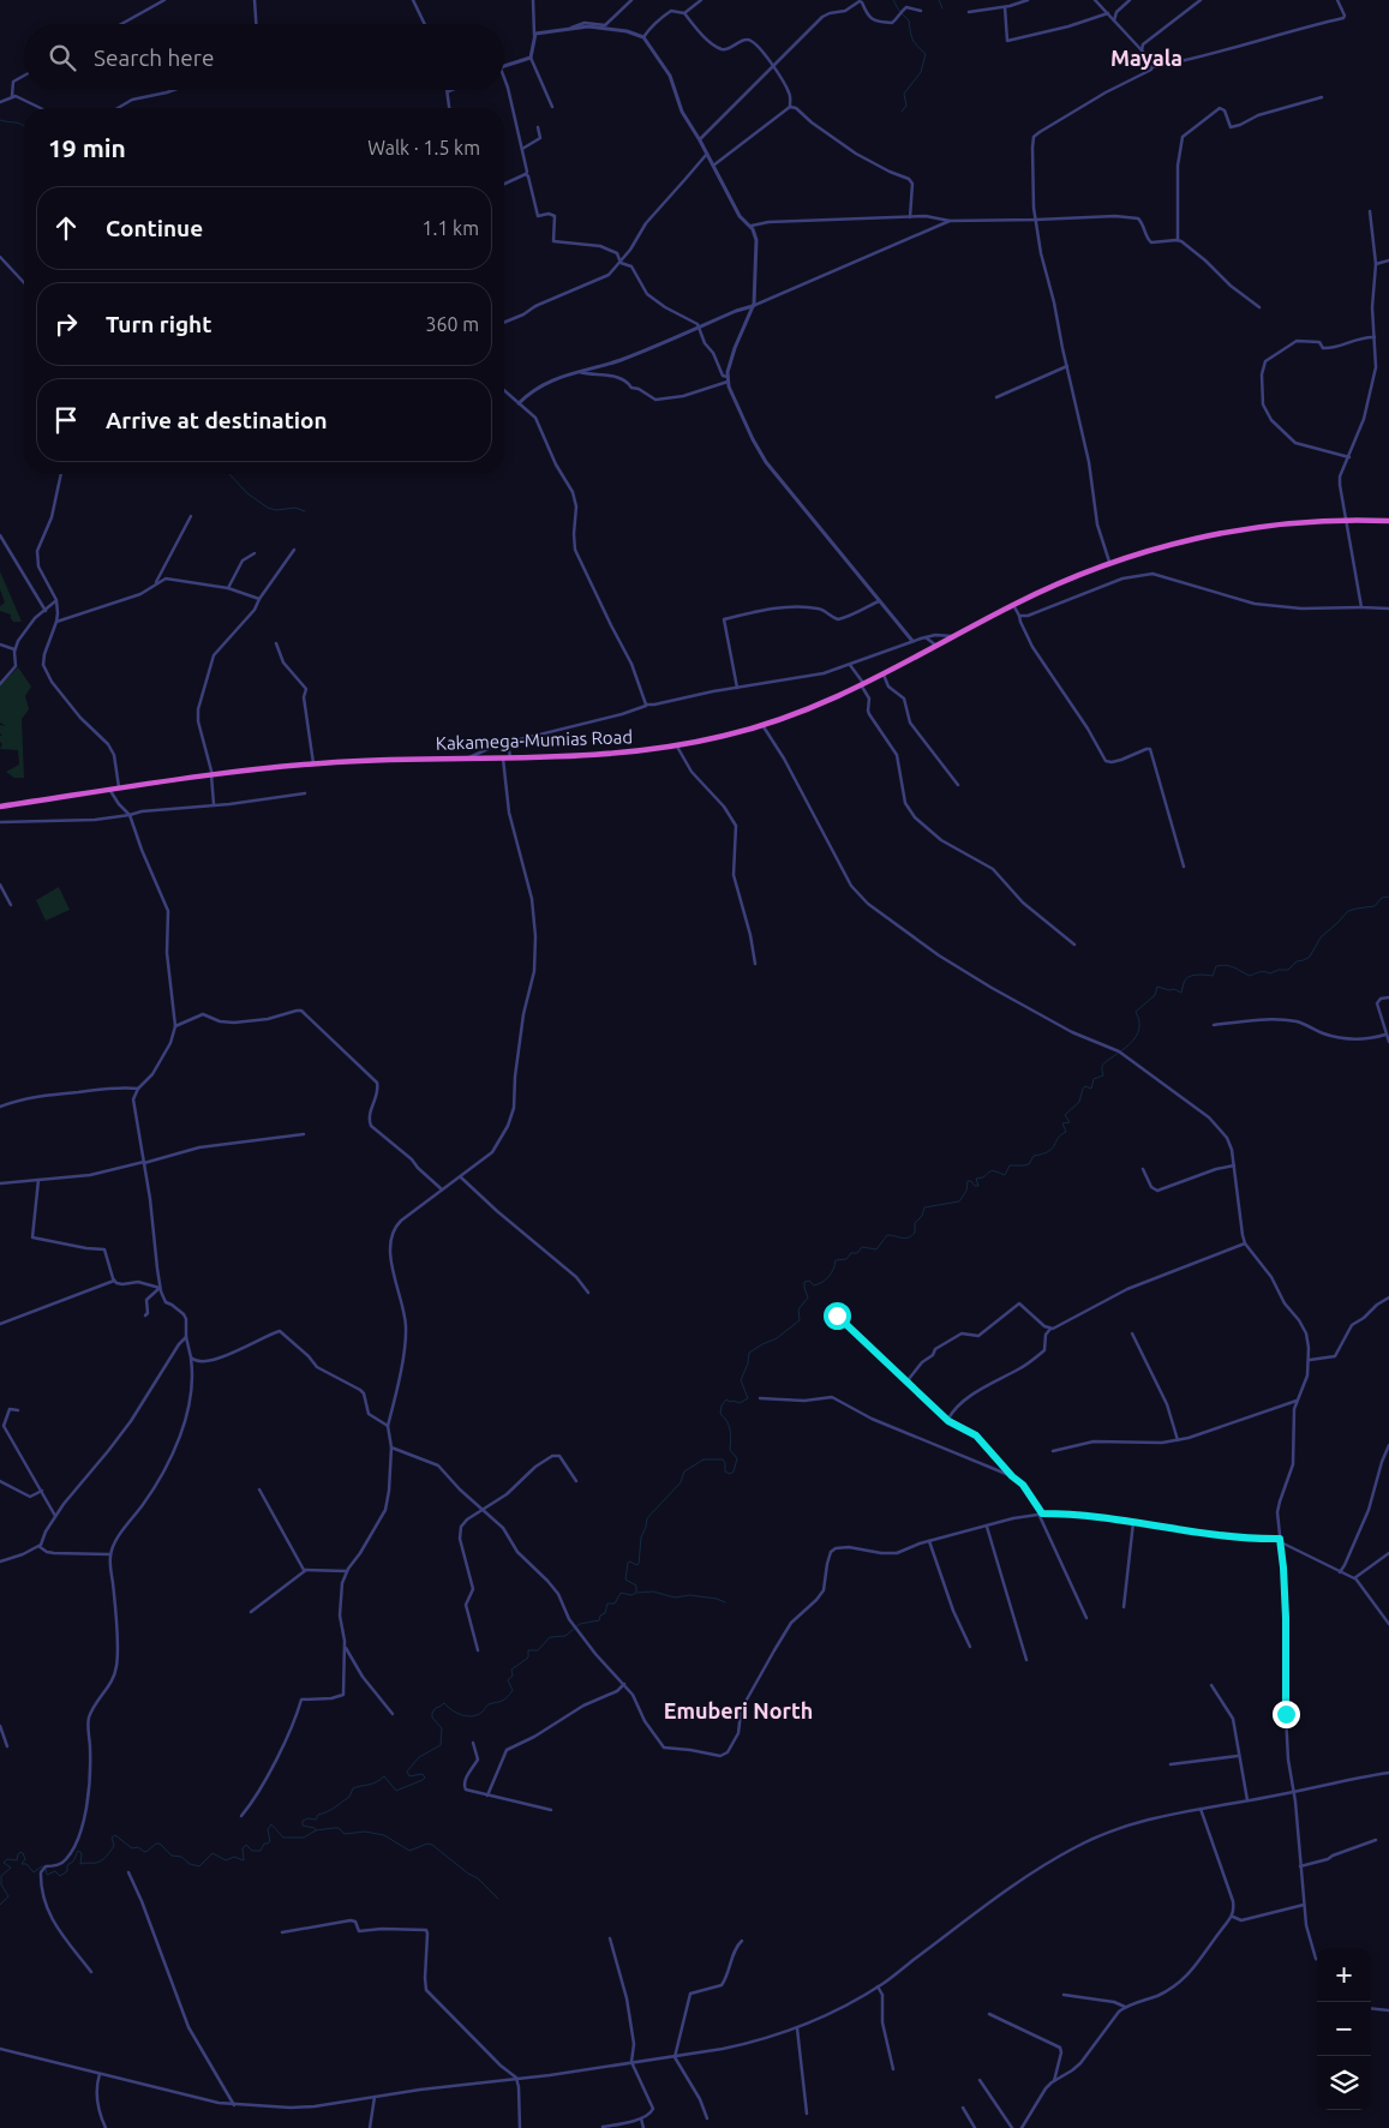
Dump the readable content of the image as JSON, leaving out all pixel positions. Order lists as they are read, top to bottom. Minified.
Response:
{"streets":{"highway":["Kakamega-Mumias Road"]},"districts":["Mayala","Emuberi North"],"page":{"search":"Search here","heading":["19 min","Walk · 1.5 km"],"list":[["Continue","1.1 km"],["Turn right","360 m"],"Arrive at destination"],"map_buttons":["+","−"]}}
